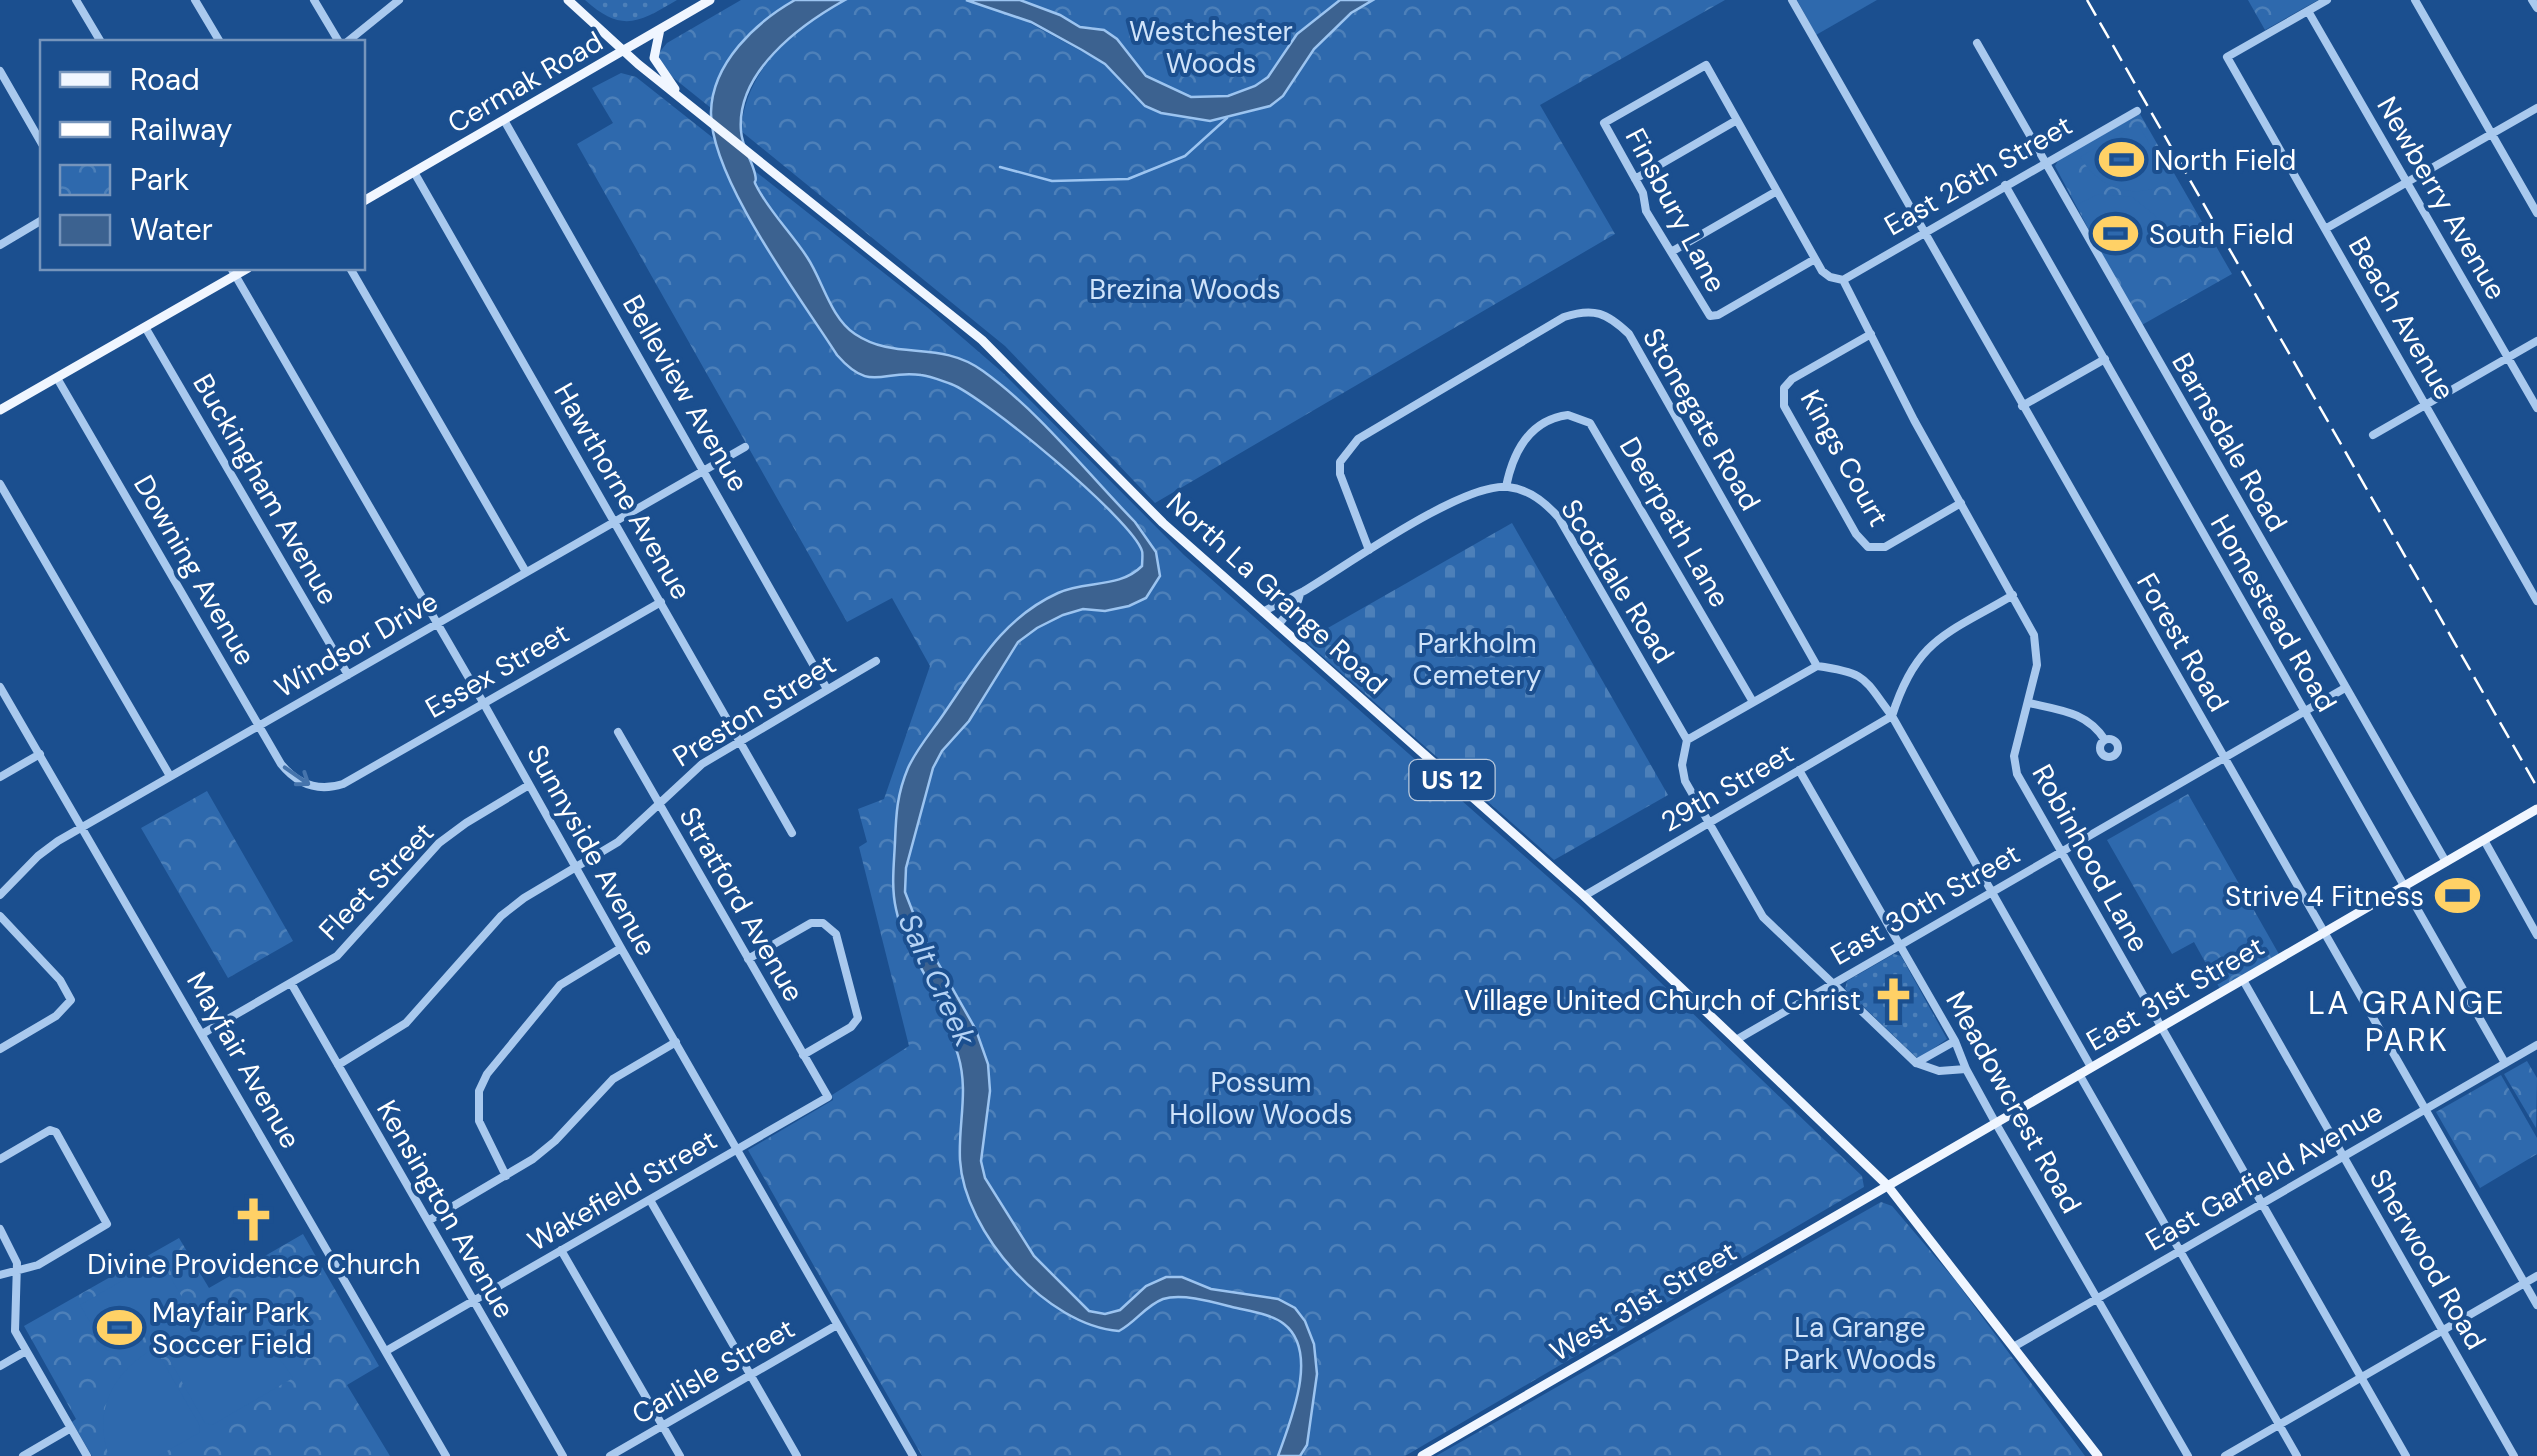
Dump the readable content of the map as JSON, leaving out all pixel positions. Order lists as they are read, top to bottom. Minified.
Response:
{"streets":{"main road":["Cermak Road","North La Grange Road","US 12","East 31st Street","West 31st Street"],"street":["East 26th Street","Newberry Avenue","Finsbury Lane","Beach Avenue","Belleview Avenue","Stonegate Road","Barnsdale Road","Kings Court","Buckingham Avenue","Hawthorne Avenue","Deerpath Lane","Downing Avenue","Scotdale Road","Homestead Road","Forest Road","Windsor Drive","Essex Street","Preston Street","29th Street","Sunnyside Avenue","Robinhood Lane","Fleet Street","Stratford Avenue","East 30th Street","Mayfair Avenue","Meadowcrest Road","East Garfield Avenue","Wakefield Street","Kensington Avenue","Sherwood Road","Carlisle Street"]},"crossings":[["Cermak Road","Belleview Avenue"],["Cermak Road","Hawthorne Avenue"],["Cermak Road","North La Grange Road"],["Cermak Road","US 12"],["East 26th Street","Barnsdale Road"],["East 26th Street","Homestead Road"],["East 26th Street","Forest Road"],["East 26th Street","Robinhood Lane"],["Newberry Avenue","Beach Avenue"],["Finsbury Lane","Robinhood Lane"],["Belleview Avenue","Windsor Drive"],["Belleview Avenue","Preston Street"],["Barnsdale Road","East 30th Street"],["Barnsdale Road","East 31st Street"],["Kings Court","Robinhood Lane"],["Buckingham Avenue","Windsor Drive"],["Hawthorne Avenue","Windsor Drive"],["Hawthorne Avenue","Essex Street"],["Hawthorne Avenue","Preston Street"],["Deerpath Lane","Scotdale Road"],["Downing Avenue","Windsor Drive"],["Downing Avenue","Essex Street"],["North La Grange Road","US 12"],["North La Grange Road","29th Street"],["North La Grange Road","East 30th Street"],["North La Grange Road","East 31st Street"],["North La Grange Road","West 31st Street"],["Homestead Road","East 30th Street"],["Homestead Road","East 31st Street"],["Homestead Road","East Garfield Avenue"],["Forest Road","East 30th Street"],["Forest Road","East 31st Street"],["Forest Road","East Garfield Avenue"],["Windsor Drive","Sunnyside Avenue"],["Windsor Drive","Mayfair Avenue"],["Essex Street","Sunnyside Avenue"],["Preston Street","Sunnyside Avenue"],["Preston Street","Stratford Avenue"],["Preston Street","Kensington Avenue"],["US 12","East 31st Street"],["US 12","East Garfield Avenue"],["US 12","West 31st Street"],["29th Street","Meadowcrest Road"],["Sunnyside Avenue","Fleet Street"],["Sunnyside Avenue","Wakefield Street"],["Sunnyside Avenue","Carlisle Street"],["Robinhood Lane","East 30th Street"],["Robinhood Lane","East 31st Street"],["Robinhood Lane","East Garfield Avenue"],["Fleet Street","Mayfair Avenue"],["Fleet Street","Kensington Avenue"],["Stratford Avenue","Wakefield Street"],["East 30th Street","Meadowcrest Road"],["East 31st Street","Meadowcrest Road"],["East 31st Street","Sherwood Road"],["East 31st Street","West 31st Street"],["Mayfair Avenue","Wakefield Street"],["Meadowcrest Road","East Garfield Avenue"],["East Garfield Avenue","Sherwood Road"],["Wakefield Street","Kensington Avenue"]],"districts":["LA GRANGE PARK"],"water":["Salt Creek"],"parks":["Westchester Woods","Brezina Woods","Parkholm Cemetery","Possum Hollow Woods","La Grange Park Woods"],"places":{"sports":["North Field","South Field","Strive 4 Fitness","Mayfair Park Soccer Field"],"church":["Village United Church of Christ","Divine Providence Church"]},"legend":["Road","Railway","Park","Water"]}
